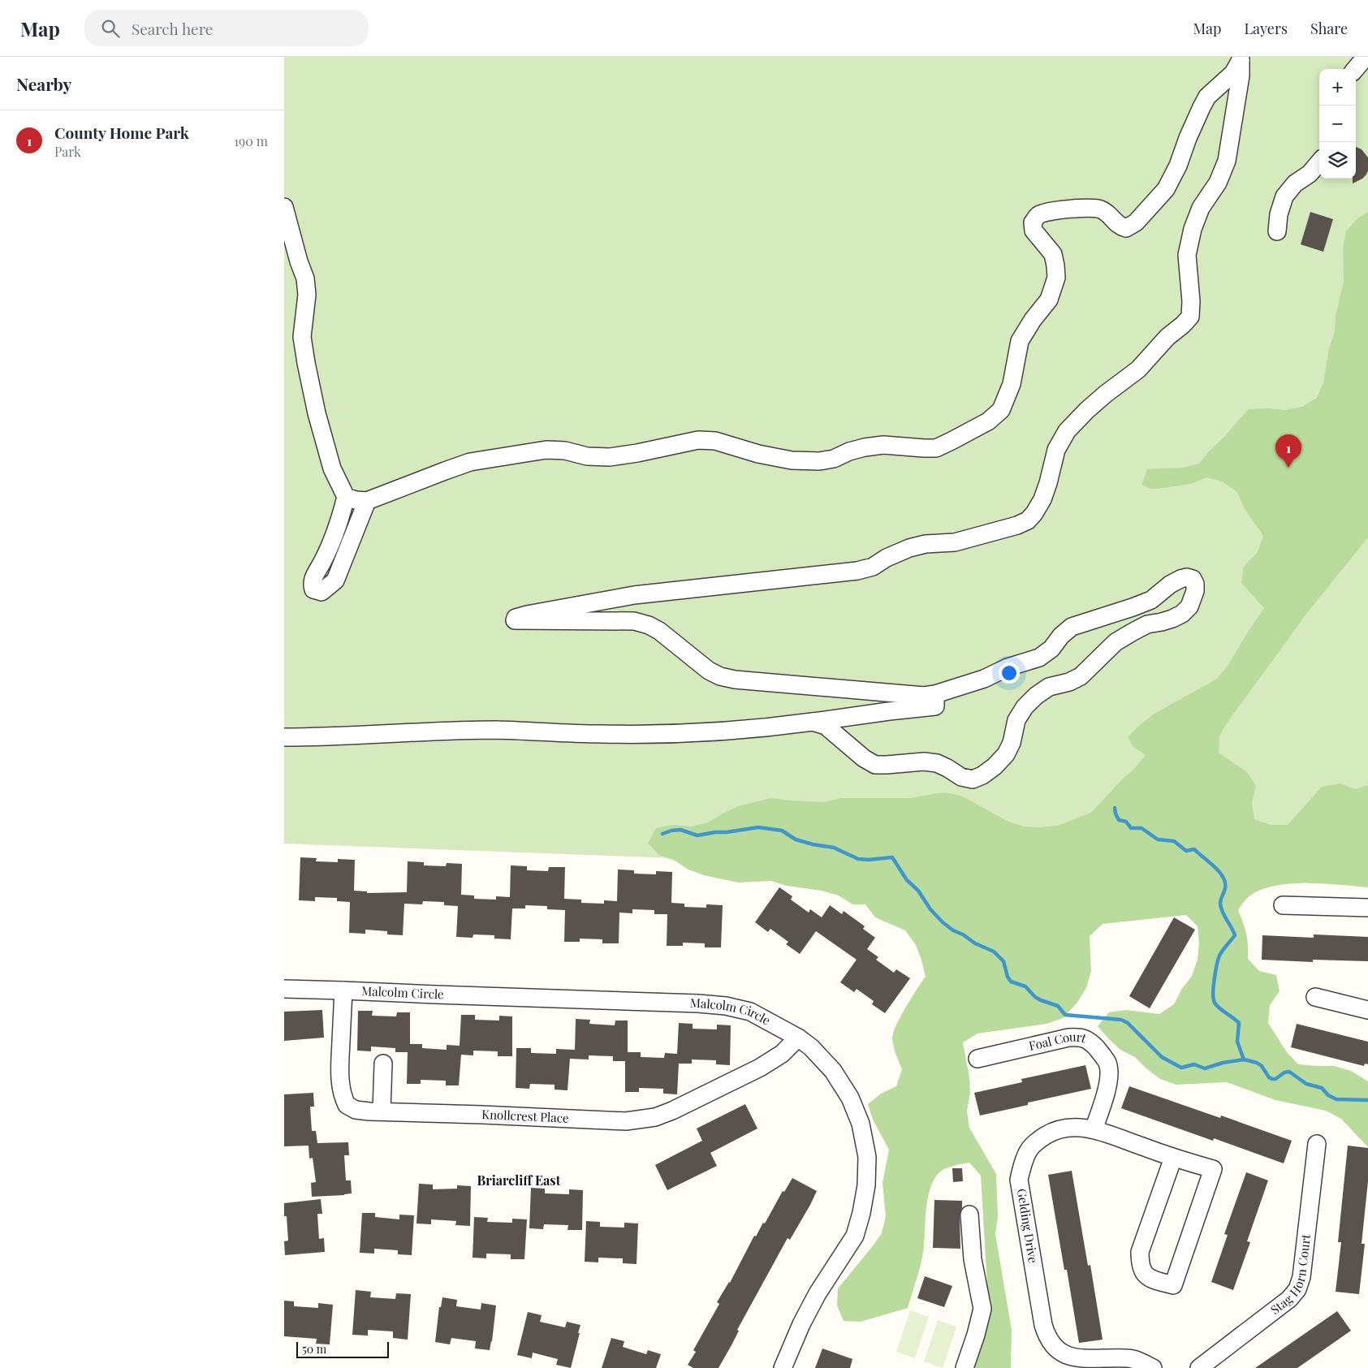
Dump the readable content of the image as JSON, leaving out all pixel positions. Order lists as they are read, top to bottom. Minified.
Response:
{"streets":{"street":["Malcolm Circle","Foal Court","Knollcrest Place","Gelding Drive","Stag Horn Court"]},"crossings":[["Malcolm Circle","Knollcrest Place"],["Foal Court","Gelding Drive"]],"districts":["Briarcliff East"],"scale_bar":"50 m","page":{"header":"Map","search":"Search here","nav":["Map","Layers","Share"],"heading":"Nearby","map_buttons":["+","−"],"list":[{"mark":"1","name":"County Home Park","note":"Park","value":"190 m"}],"pins":"1","scale":"50 m"}}
